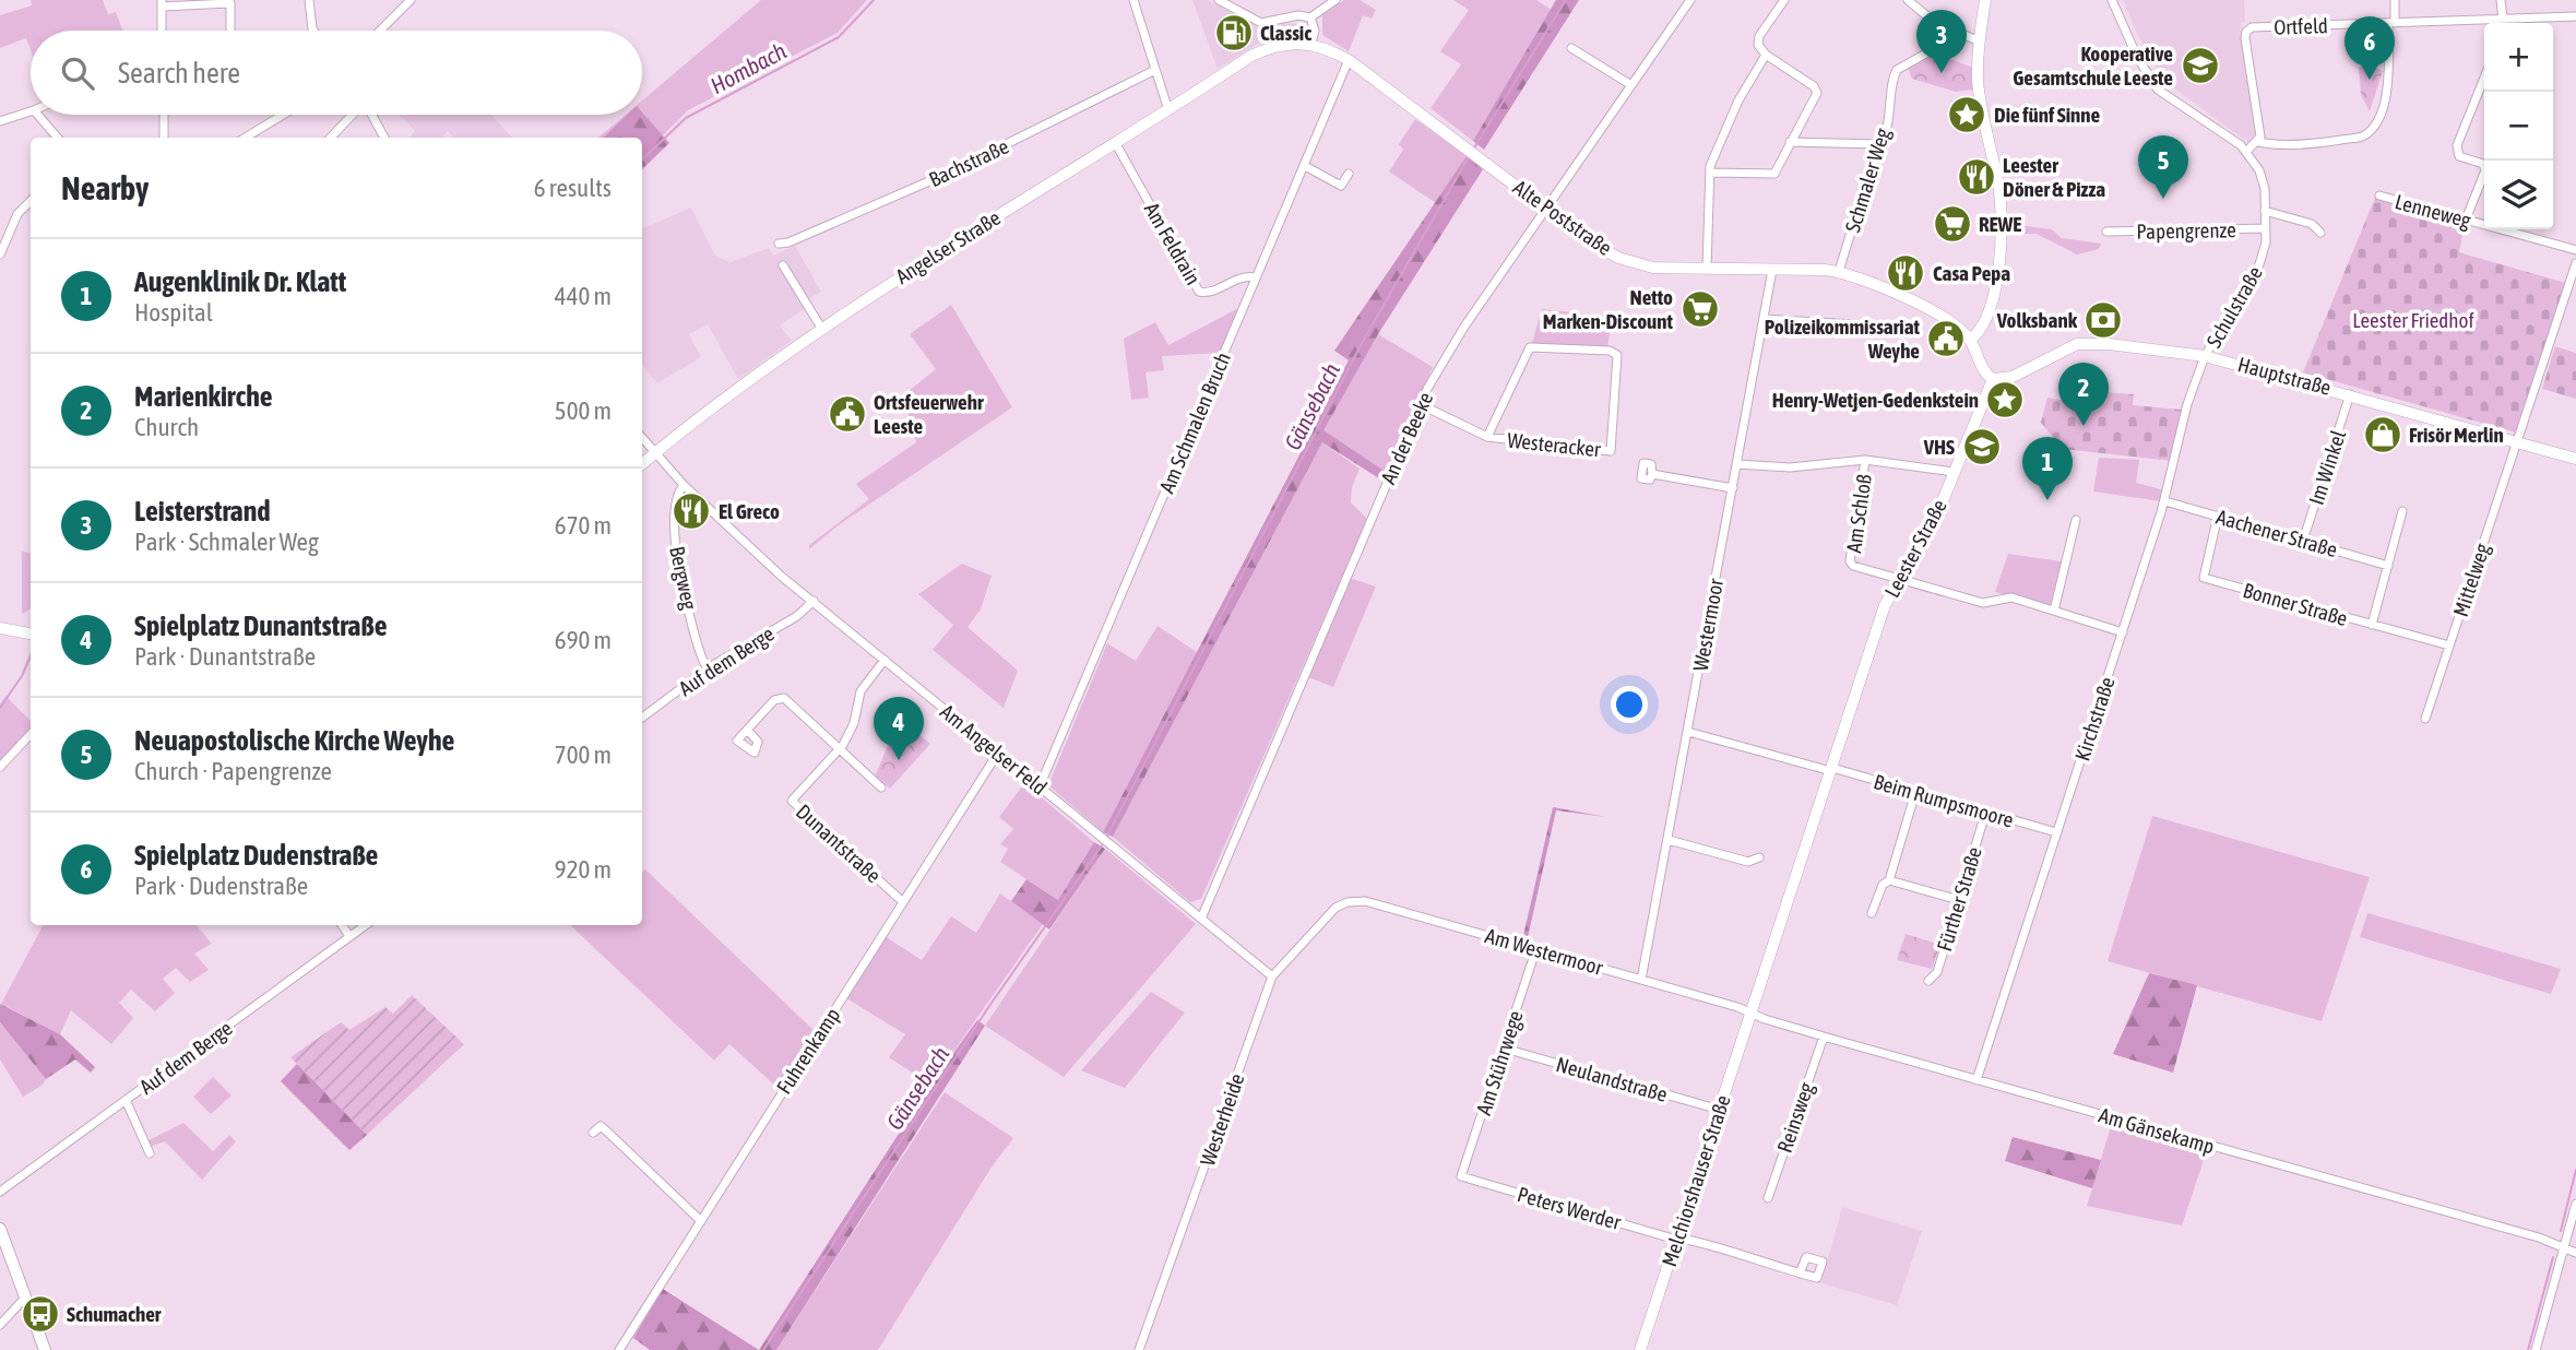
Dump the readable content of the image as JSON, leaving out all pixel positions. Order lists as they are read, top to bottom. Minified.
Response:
{"streets":{"main road":["Alte Poststraße","Angelser Straße","Hauptstraße","Leester Straße","Melchiorshauser Straße"],"street":["Ortfeld","Bachstraße","Schmaler Weg","Lenneweg","Papengrenze","Am Feldrain","Schulstraße","Am Schmalen Bruch","An der Beeke","Westeracker","Im Winkel","Am Schloß","Aachener Straße","Bergweg","Mittelweg","Bonner Straße","Westermoor","Auf dem Berge","Kirchstraße","Am Angelser Feld","Beim Rumpsmoore","Dunantstraße","Fürther Straße","Am Westermoor","Fuhrenkamp","Am Stührwege","Neulandstraße","Reinsweg","Westerheide","Am Gänsekamp","Peters Werder"]},"crossings":[["Schmaler Weg","Alte Poststraße"],["Alte Poststraße","Angelser Straße"],["Alte Poststraße","Am Schmalen Bruch"],["Alte Poststraße","An der Beeke"],["Alte Poststraße","Westermoor"],["Papengrenze","Schulstraße"],["Am Feldrain","Angelser Straße"],["Am Feldrain","Am Schmalen Bruch"],["Angelser Straße","Am Angelser Feld"],["Schulstraße","Hauptstraße"],["Schulstraße","Kirchstraße"],["Hauptstraße","Im Winkel"],["Hauptstraße","Leester Straße"],["Hauptstraße","Mittelweg"],["Hauptstraße","Kirchstraße"],["Am Schmalen Bruch","Am Angelser Feld"],["An der Beeke","Westeracker"],["An der Beeke","Am Angelser Feld"],["Im Winkel","Aachener Straße"],["Am Schloß","Leester Straße"],["Am Schloß","Westermoor"],["Aachener Straße","Bonner Straße"],["Aachener Straße","Kirchstraße"],["Leester Straße","Beim Rumpsmoore"],["Leester Straße","Am Westermoor"],["Leester Straße","Am Gänsekamp"],["Leester Straße","Melchiorshauser Straße"],["Bergweg","Auf dem Berge"],["Bergweg","Am Angelser Feld"],["Mittelweg","Bonner Straße"],["Westermoor","Beim Rumpsmoore"],["Westermoor","Am Westermoor"],["Auf dem Berge","Am Angelser Feld"],["Kirchstraße","Beim Rumpsmoore"],["Kirchstraße","Am Gänsekamp"],["Am Angelser Feld","Dunantstraße"],["Am Angelser Feld","Fuhrenkamp"],["Am Angelser Feld","Westerheide"],["Beim Rumpsmoore","Fürther Straße"],["Dunantstraße","Fuhrenkamp"],["Am Westermoor","Am Stührwege"],["Am Westermoor","Westerheide"],["Am Westermoor","Am Gänsekamp"],["Am Westermoor","Melchiorshauser Straße"],["Am Stührwege","Neulandstraße"],["Am Stührwege","Peters Werder"],["Neulandstraße","Melchiorshauser Straße"],["Reinsweg","Am Gänsekamp"],["Am Gänsekamp","Melchiorshauser Straße"],["Melchiorshauser Straße","Peters Werder"]],"water":["Hombach","Gänsebach"],"parks":["Leester Friedhof"],"places":{"fuel station":["Classic"],"school or university":["Kooperative Gesamtschule Leeste","VHS"],"place":["Die fünf Sinne","Henry-Wetjen-Gedenkstein"],"restaurant":["Leester Döner & Pizza","Casa Pepa","El Greco"],"supermarket":["REWE","Netto Marken-Discount"],"bank":["Volksbank"],"public building":["Polizeikommissariat Weyhe","Ortsfeuerwehr Leeste"],"shop":["Frisör Merlin"],"bus stop":["Schumacher"]},"page":{"pins":["3","6","5","2","1","4"],"map_buttons":["+","−"],"search":"Search here","heading":["Nearby","6 results"],"list":[{"mark":"1","name":"Augenklinik Dr. Klatt","note":"Hospital","value":"440 m"},{"mark":"2","name":"Marienkirche","note":"Church","value":"500 m"},{"mark":"3","name":"Leisterstrand","note":"Park · Schmaler Weg","value":"670 m"},{"mark":"4","name":"Spielplatz Dunantstraße","note":"Park · Dunantstraße","value":"690 m"},{"mark":"5","name":"Neuapostolische Kirche Weyhe","note":"Church · Papengrenze","value":"700 m"},{"mark":"6","name":"Spielplatz Dudenstraße","note":"Park · Dudenstraße","value":"920 m"}]}}
